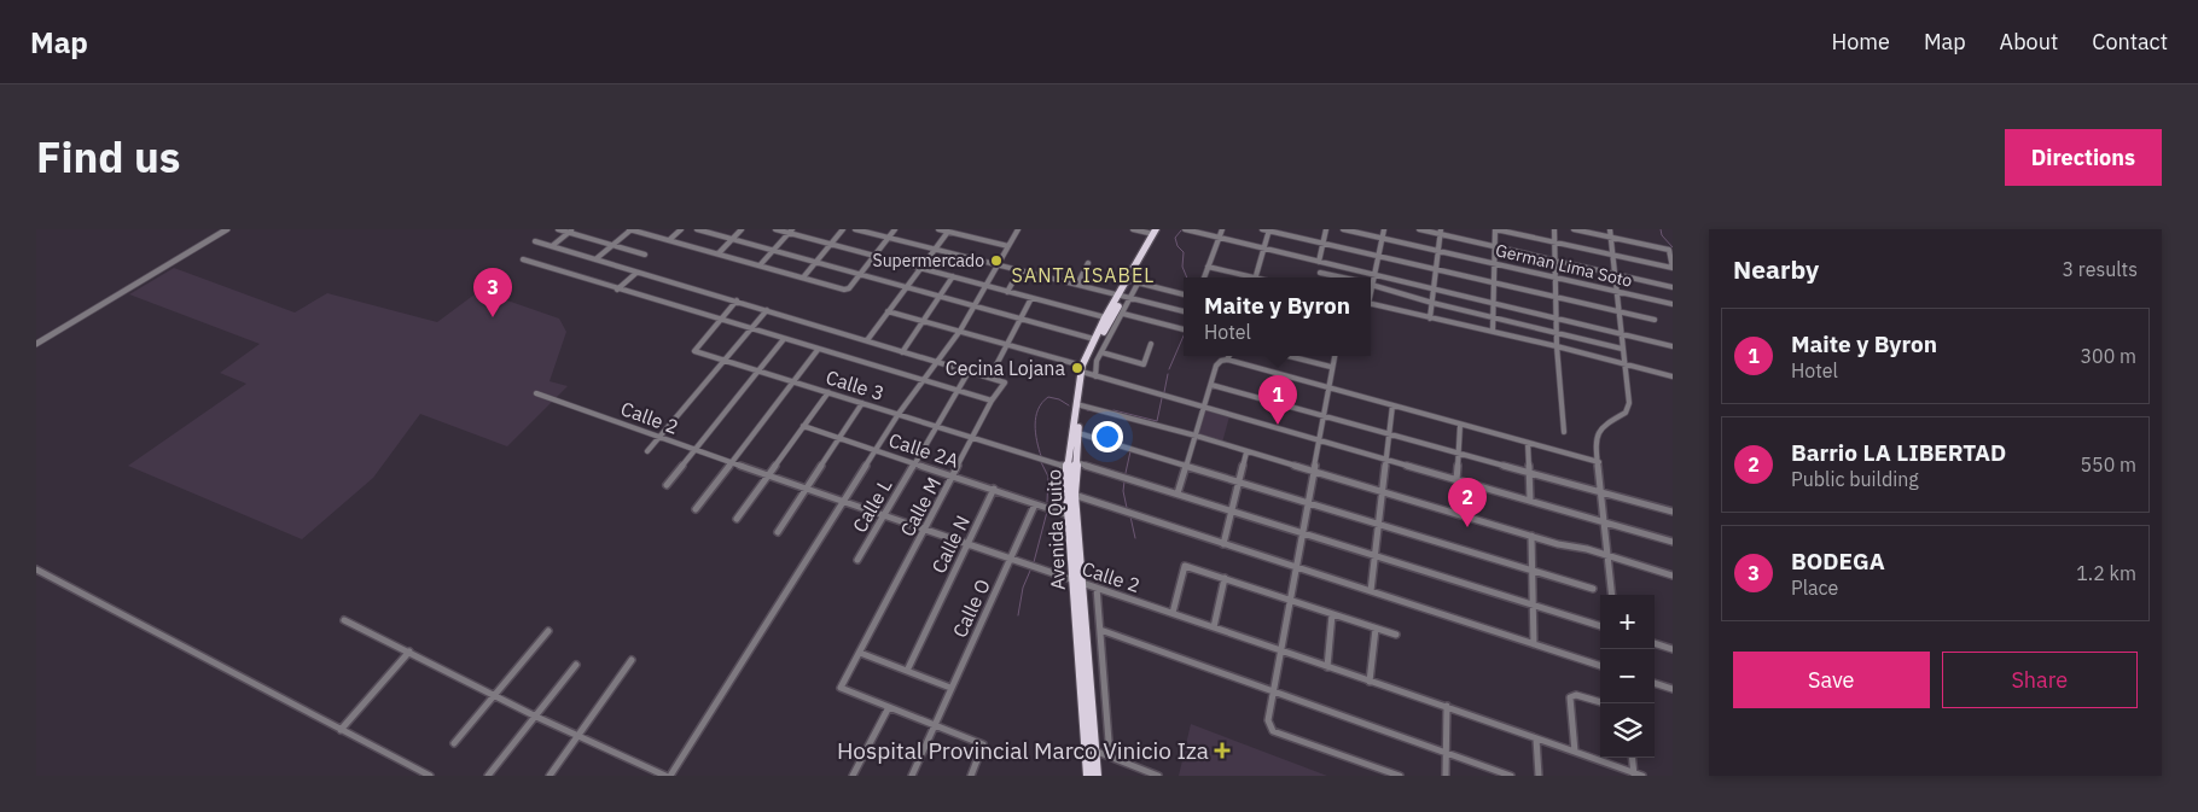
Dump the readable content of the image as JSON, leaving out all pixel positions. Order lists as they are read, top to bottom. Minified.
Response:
{"streets":{"highway":["Avenida Quito"],"street":["German Lima Soto","Calle 3","Calle 2","Calle 2A","Calle L","Calle M","Calle N","Calle O"]},"crossings":[["Calle 3","Calle L"],["Calle 3","Calle M"],["Calle 3","Avenida Quito"],["Calle 2","Calle L"],["Calle 2","Calle M"],["Calle 2","Avenida Quito"],["Calle 2","Calle N"],["Calle 2","Calle O"],["Calle 2A","Calle L"],["Calle 2A","Calle M"],["Calle 2A","Avenida Quito"],["Calle 2A","Calle N"],["Calle 2A","Calle O"]],"districts":["SANTA ISABEL"],"places":{"other":["Supermercado","Cecina Lojana"],"health":["Hospital Provincial Marco Vinicio Iza"]},"page":{"header":"Map","nav":["Home","Map","About","Contact"],"title":"Find us","buttons":["Directions",["Save","Share"]],"heading":["Nearby","3 results"],"pins":["3","1","2"],"popup":["Maite y Byron","Hotel"],"list":[{"mark":"1","name":"Maite y Byron","note":"Hotel","value":"300 m"},{"mark":"2","name":"Barrio LA LIBERTAD","note":"Public building","value":"550 m"},{"mark":"3","name":"BODEGA","note":"Place","value":"1.2 km"}],"map_buttons":["+","−"]}}
